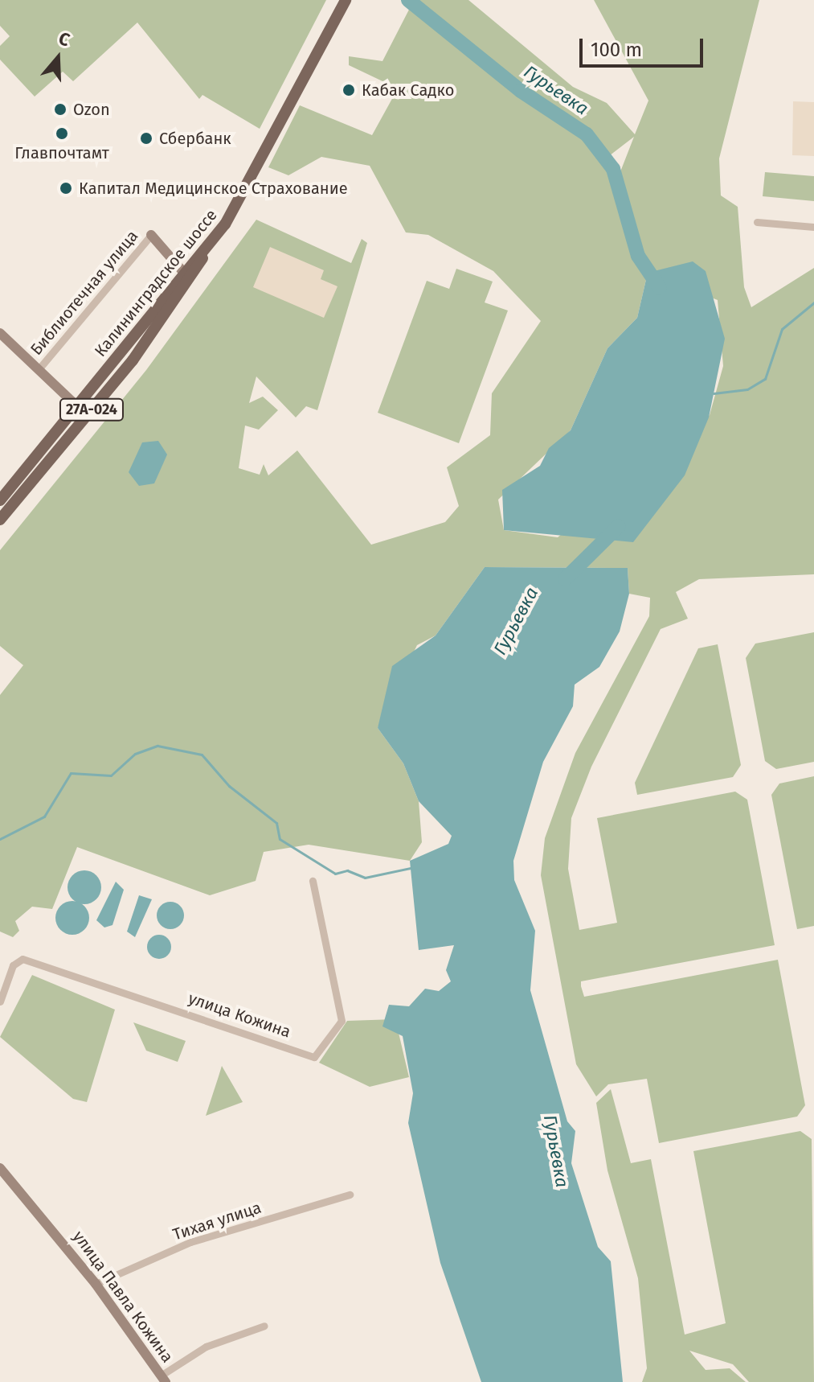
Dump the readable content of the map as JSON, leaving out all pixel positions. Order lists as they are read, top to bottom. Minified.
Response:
{"streets":{"main road":["Калининградское шоссе","27А-024"],"street":["Библиотечная улица","улица Кожина","Тихая улица","улица Павла Кожина"]},"crossings":[["Калининградское шоссе","27А-024"],["Тихая улица","улица Павла Кожина"]],"water":["Гурьевка"],"places":["Кабак Садко","Ozon","Главпочтамт","Сбербанк","Капитал Медицинское Страхование"],"scale_bar":"100 m","north":"top"}
